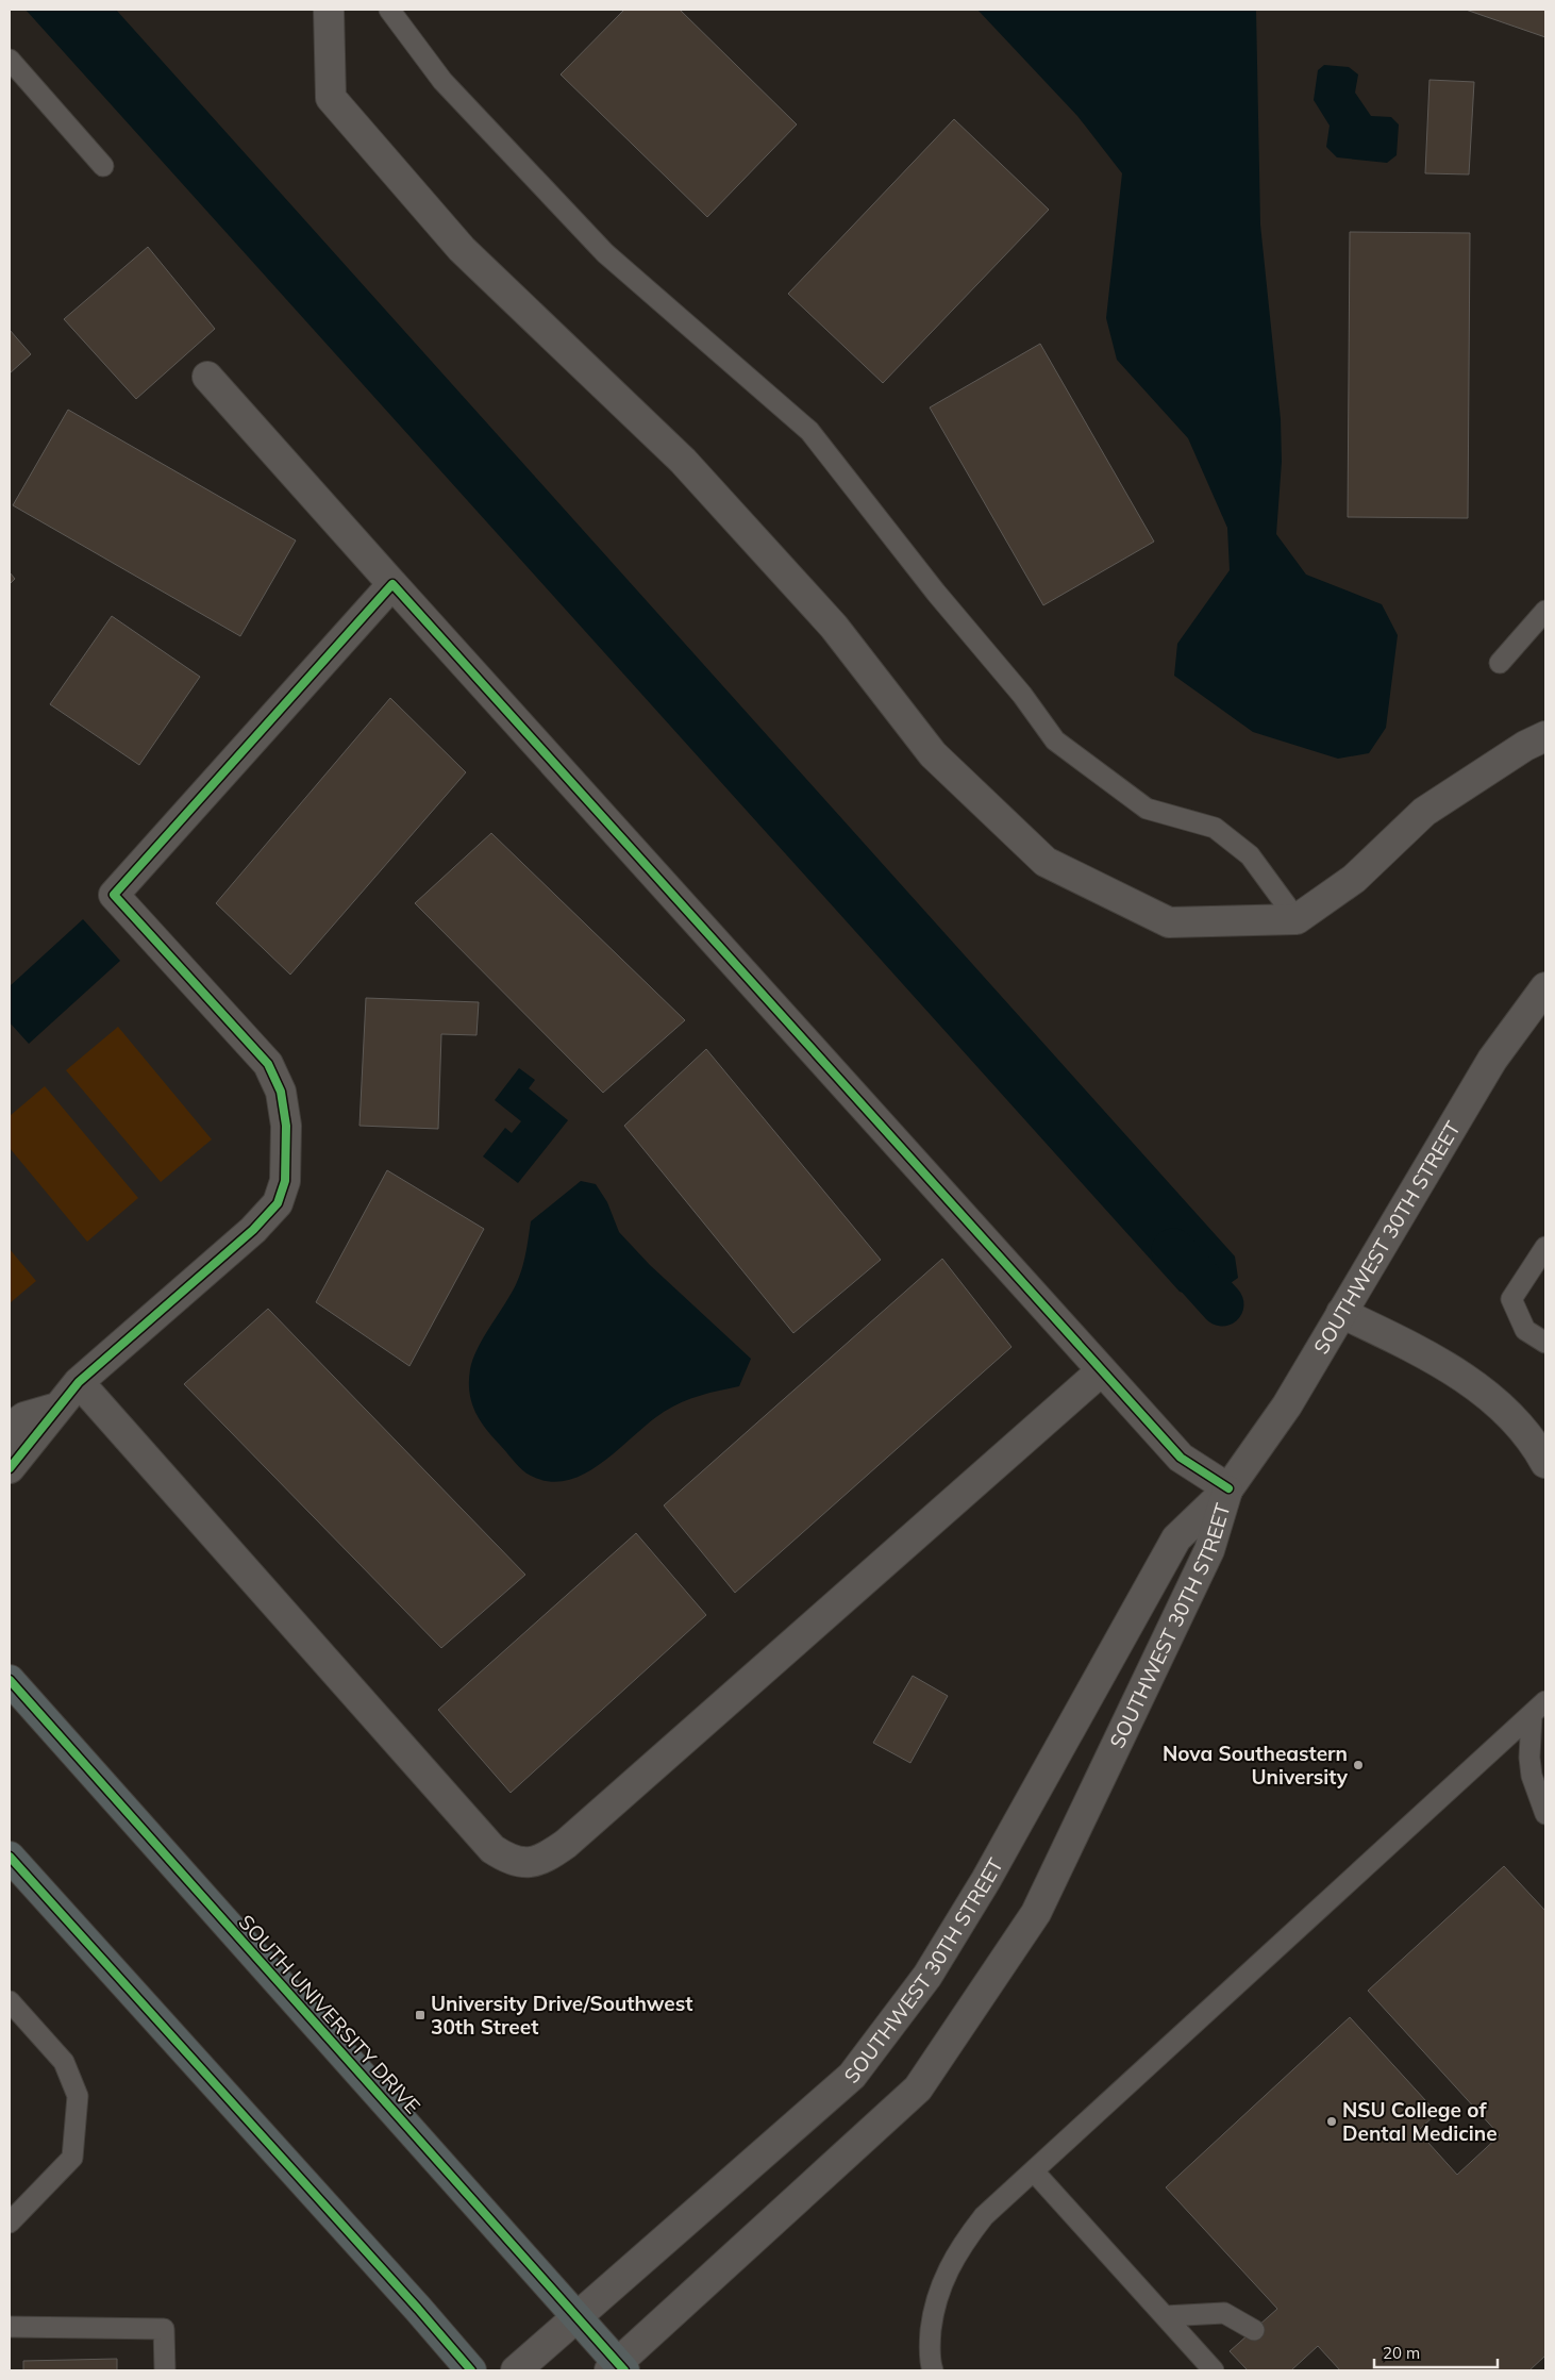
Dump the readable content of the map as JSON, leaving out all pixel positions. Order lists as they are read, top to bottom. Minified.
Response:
{"streets":{"main road":["SOUTH UNIVERSITY DRIVE"],"street":["SOUTHWEST 30TH STREET"]},"crossings":[["SOUTHWEST 30TH STREET","SOUTH UNIVERSITY DRIVE"]],"places":{"other":["Nova Southeastern University","NSU College of Dental Medicine"],"transit":["University Drive/Southwest 30th Street"]},"scale_bar":"20 m"}
